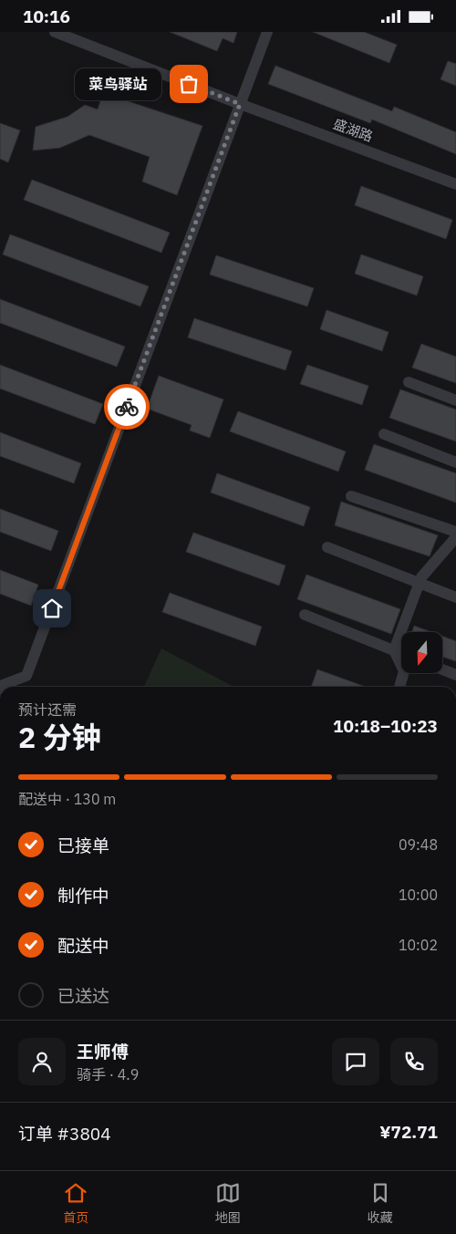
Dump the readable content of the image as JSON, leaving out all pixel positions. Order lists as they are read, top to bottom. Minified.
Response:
{"streets":{"street":["盛湖路"]},"places":["菜鸟驿站"],"north":"bottom","page":{"status":"10:16","bubble":"菜鸟驿站","heading":["2 分钟","预计还需","10:18–10:23"],"panel":["王师傅","骑手 · 4.9","订单 #3804","¥72.71"],"bar":"配送中 · 130 m","list":[["已接单","09:48"],["制作中","10:00"],["配送中","10:02"],"已送达"],"tabs":["首页","地图","收藏"]}}
